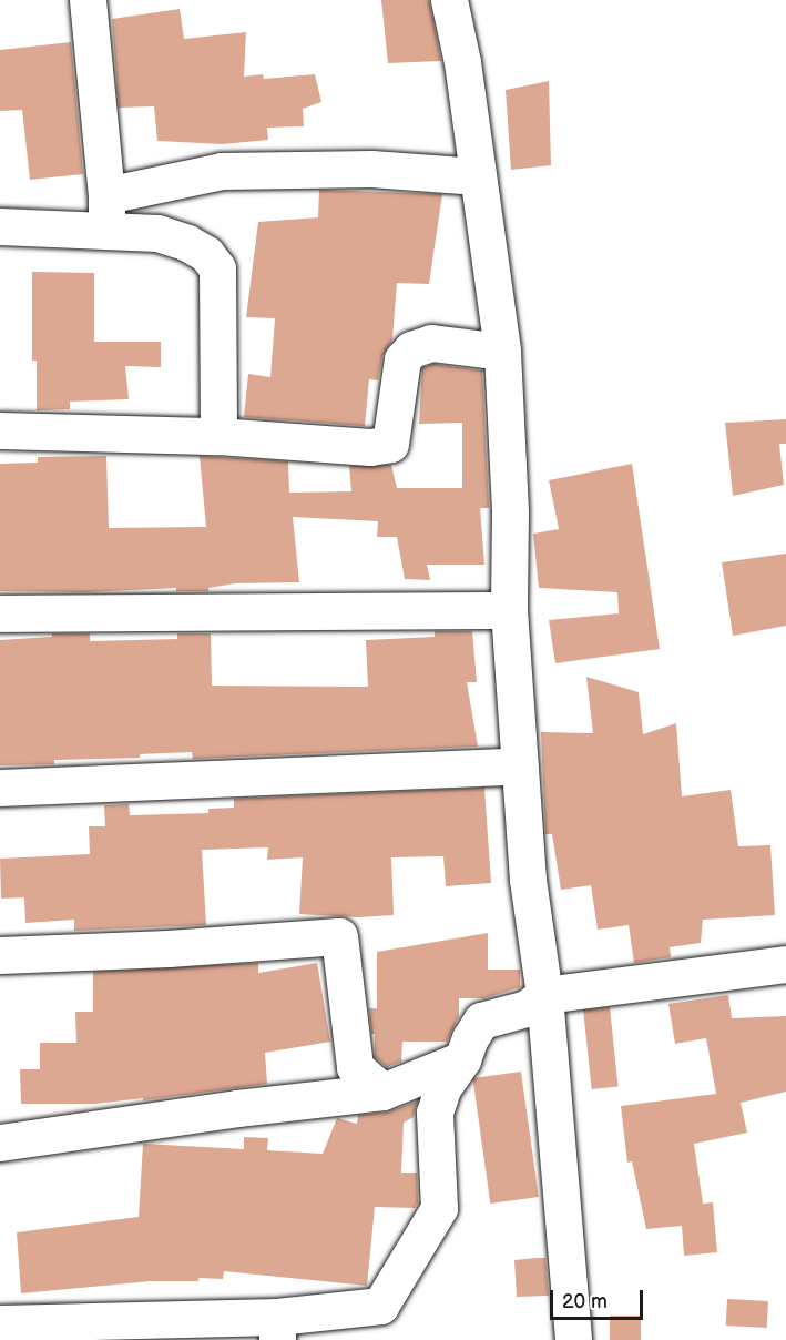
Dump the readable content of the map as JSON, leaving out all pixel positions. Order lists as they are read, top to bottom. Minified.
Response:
{"scale_bar":"20 m"}
